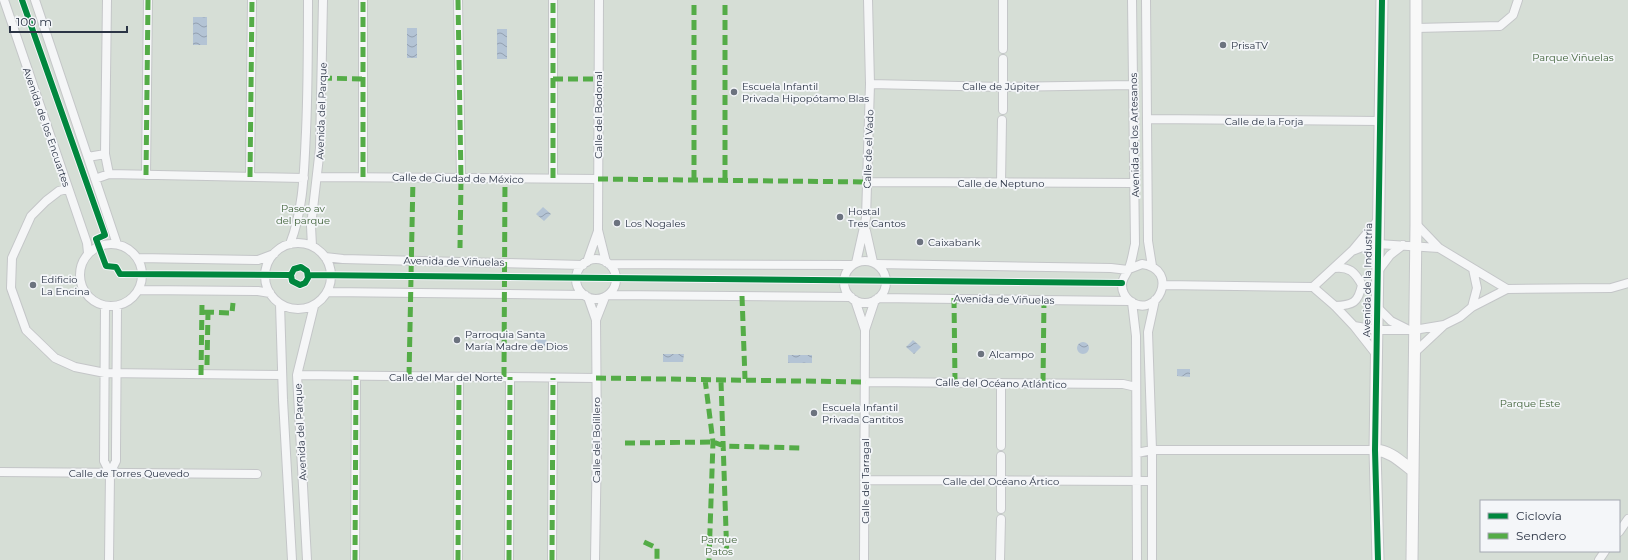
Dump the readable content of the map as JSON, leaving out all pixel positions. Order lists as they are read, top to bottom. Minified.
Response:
{"streets":{"street":["Calle de Júpiter","Avenida del Parque","Calle del Bodonal","Calle de la Forja","Avenida de los Encuartes","Avenida de los Artesanos","Calle de el Vado","Calle de Ciudad de México","Calle de Neptuno","Avenida de Viñuelas","Avenida de la Industria","Calle del Mar del Norte","Calle del Océano Atlántico","Calle del Bolillero","Calle de Torres Quevedo","Calle del Tarragal","Calle del Océano Ártico"]},"crossings":[["Calle de Júpiter","Avenida de los Artesanos"],["Calle de Júpiter","Calle de el Vado"],["Avenida del Parque","Calle de Ciudad de México"],["Avenida del Parque","Avenida de Viñuelas"],["Avenida del Parque","Calle del Mar del Norte"],["Calle del Bodonal","Calle de Ciudad de México"],["Calle del Bodonal","Avenida de Viñuelas"],["Calle de la Forja","Avenida de los Artesanos"],["Calle de la Forja","Avenida de la Industria"],["Avenida de los Artesanos","Calle de Neptuno"],["Avenida de los Artesanos","Avenida de Viñuelas"],["Calle de el Vado","Calle de Neptuno"],["Avenida de Viñuelas","Calle del Tarragal"],["Calle del Mar del Norte","Calle del Bolillero"],["Calle del Océano Atlántico","Calle del Tarragal"],["Calle del Tarragal","Calle del Océano Ártico"]],"parks":["Parque Viñuelas","Paseo av del parque","Parque Este","Parque Patos"],"places":["PrisaTV","Escuela Infantil Privada Hipopótamo Blas","Hostal Tres Cantos","Los Nogales","Caixabank","Edificio La Encina","Parroquia Santa María Madre de Dios","Alcampo","Escuela Infantil Privada Cantitos"],"legend":["Ciclovía","Sendero"],"scale_bar":"100 m"}
